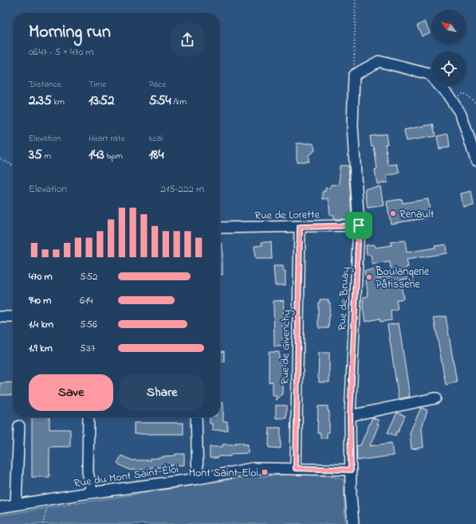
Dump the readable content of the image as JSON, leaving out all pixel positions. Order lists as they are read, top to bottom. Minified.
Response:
{"streets":{"street":["Rue de Lorette","Rue de Bruay","Rue de Givenchy","Rue du Mont Saint-Éloi"]},"crossings":[["Rue de Lorette","Rue de Bruay"],["Rue de Lorette","Rue de Givenchy"],["Rue de Bruay","Rue du Mont Saint-Éloi"],["Rue de Givenchy","Rue du Mont Saint-Éloi"]],"places":{"other":["Renault","Boulangerie Pâtisserie"],"transit":["Mont Saint-Eloi"]},"north":"top left","page":{"heading":["Morning run","06:47 · 5 × 470 m"],"stats":[["Distance","2.35 km"],["Time","13:52"],["Pace","5:54 /km"],["Elevation","35 m"],["Heart rate","143 bpm"],["kcal","184"]],"chart":["Elevation","215–222 m"],"list":[{"name":"470 m","note":"5:52"},{"name":"940 m","note":"6:14"},{"name":"1.4 km","note":"5:56"},{"name":"1.9 km","note":"5:37"}],"buttons":["Save","Share"]}}
